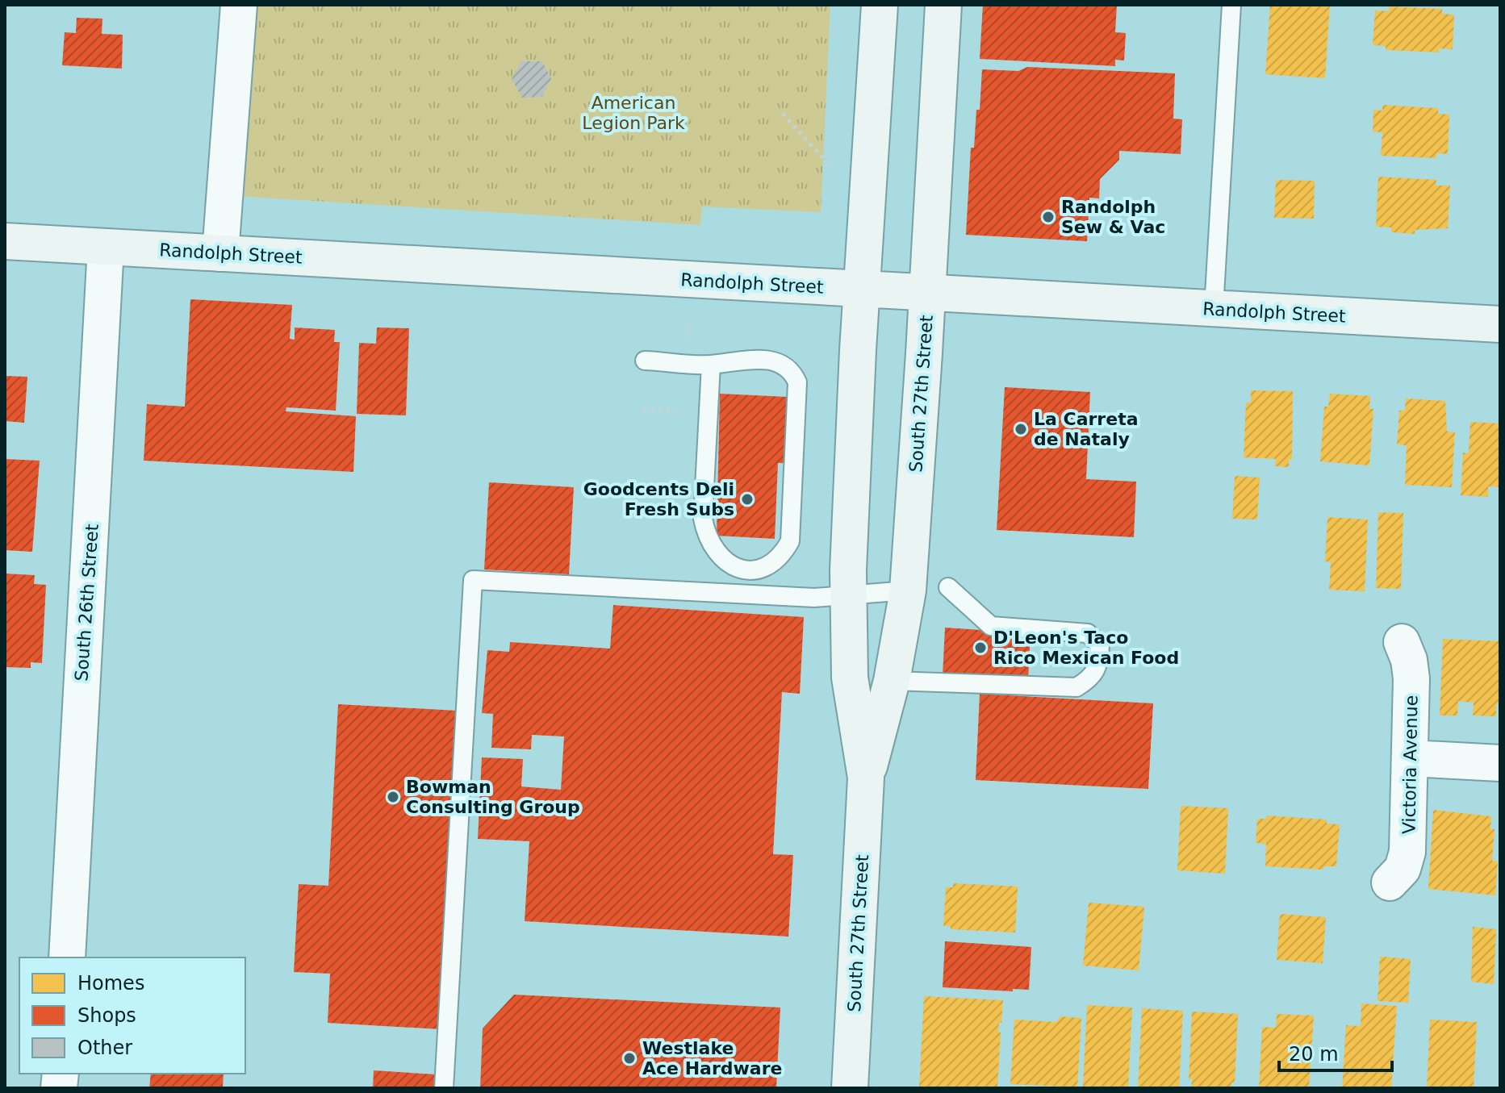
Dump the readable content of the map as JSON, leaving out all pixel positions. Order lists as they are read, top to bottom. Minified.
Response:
{"streets":{"main road":["Randolph Street","South 27th Street"],"street":["South 26th Street","Victoria Avenue"]},"crossings":[["Randolph Street","South 27th Street"],["Randolph Street","South 26th Street"]],"parks":["American Legion Park"],"places":["Randolph Sew & Vac","La Carreta de Nataly","Goodcents Deli Fresh Subs","D'Leon's Taco Rico Mexican Food","Bowman Consulting Group","Westlake Ace Hardware"],"legend":["Homes","Shops","Other"],"scale_bar":"20 m"}
